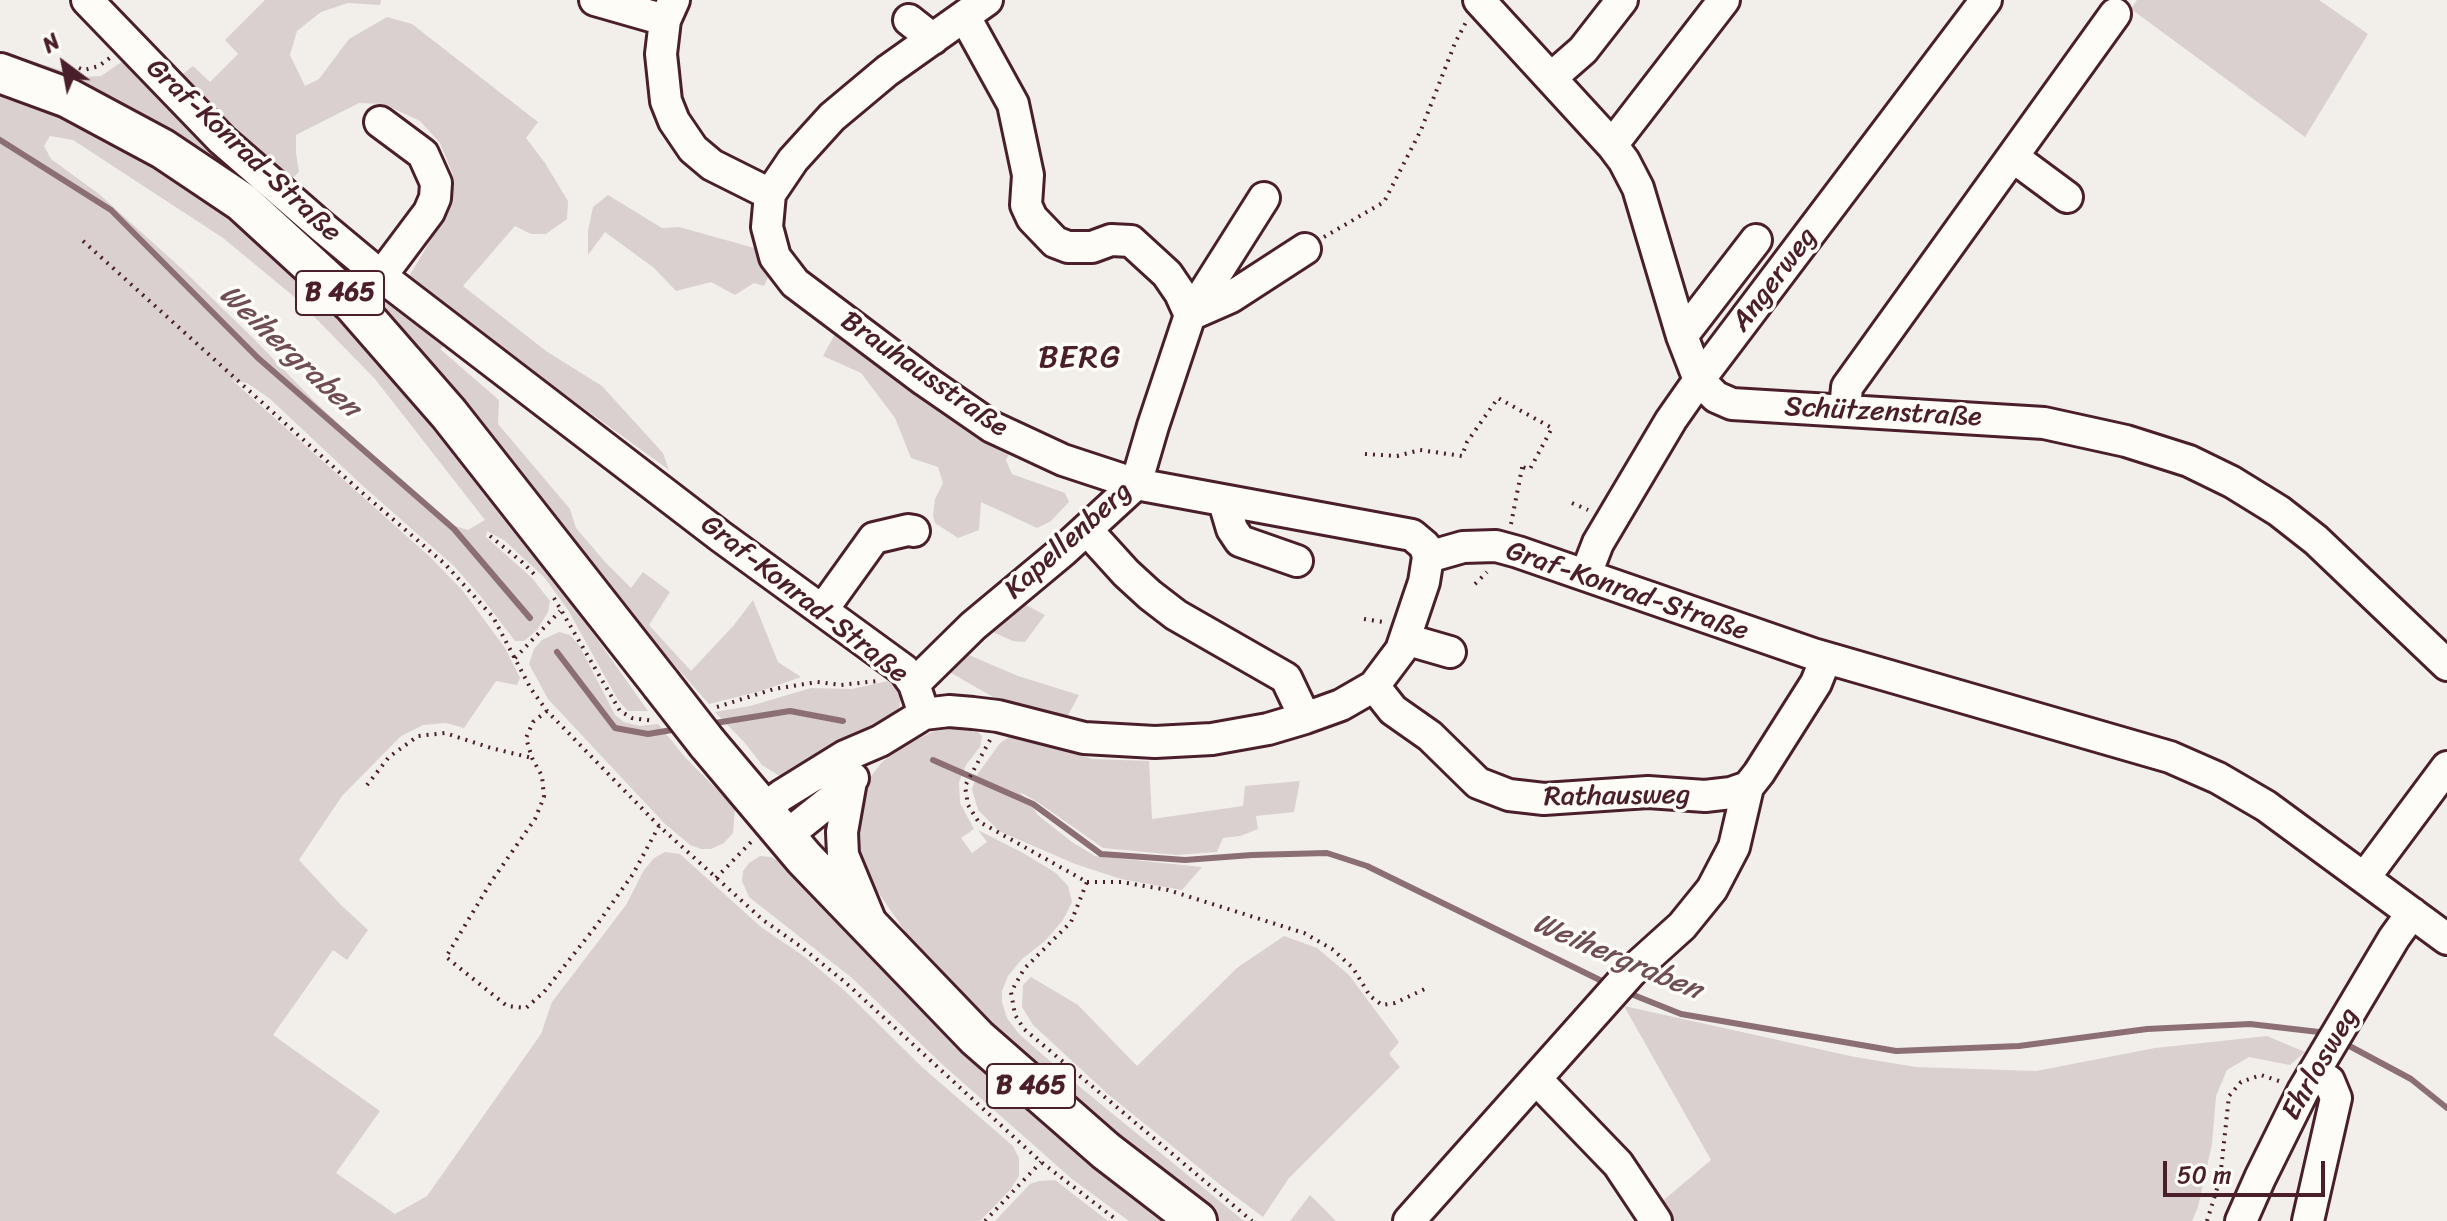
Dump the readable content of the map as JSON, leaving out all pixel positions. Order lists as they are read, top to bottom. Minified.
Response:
{"streets":{"main road":["B 465"],"street":["Graf-Konrad-Straße","Angerweg","Brauhausstraße","Schützenstraße","Kapellenberg","Rathausweg","Ehrlosweg"]},"crossings":[["Graf-Konrad-Straße","Angerweg"],["Graf-Konrad-Straße","Brauhausstraße"],["Graf-Konrad-Straße","Kapellenberg"],["Graf-Konrad-Straße","Rathausweg"],["Graf-Konrad-Straße","Ehrlosweg"],["Angerweg","Schützenstraße"],["Brauhausstraße","Kapellenberg"]],"districts":["BERG"],"water":["Weihergraben"],"scale_bar":"50 m","north":"top left"}
